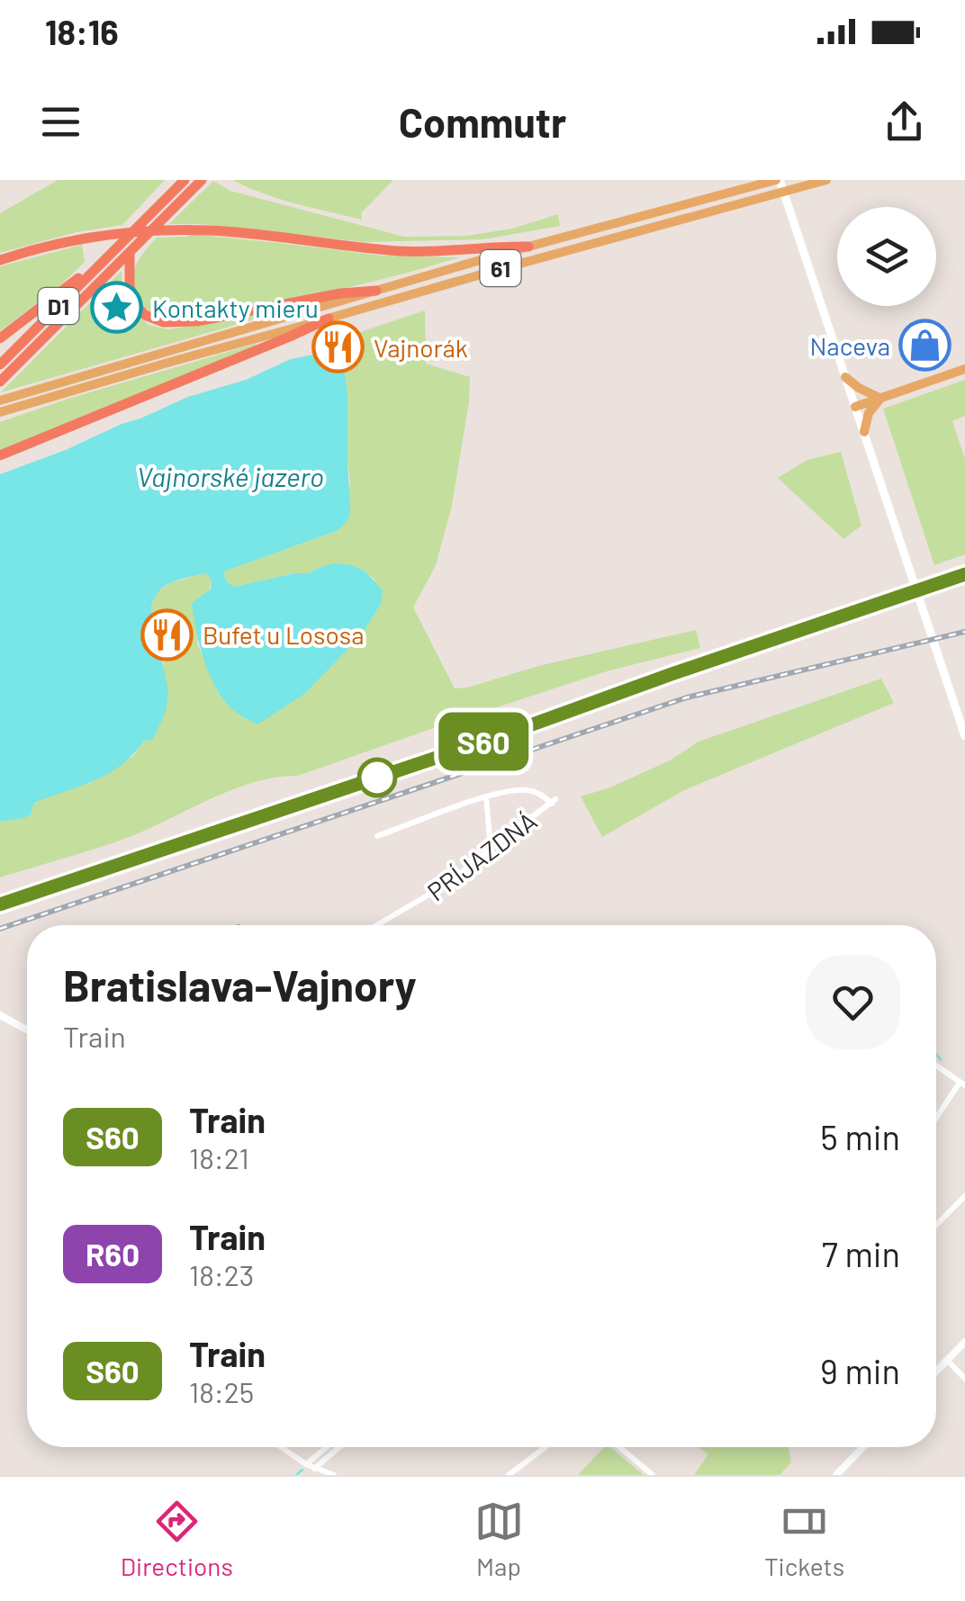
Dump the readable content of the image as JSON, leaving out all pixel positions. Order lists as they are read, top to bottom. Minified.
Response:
{"streets":{"highway":["D1"],"main road":["61"],"street":["PRÍJAZDNÁ"]},"water":["Vajnorské jazero"],"places":{"place":["Kontakty mieru"],"shop":["Naceva"],"restaurant":["Vajnorák","Bufet u Lososa"]},"page":{"status":"18:16","header":"Commutr","on_map":"S60","heading":["Bratislava-Vajnory","Train"],"list":[{"mark":"S60","name":"Train","note":"18:21","value":"5 min"},{"mark":"R60","name":"Train","note":"18:23","value":"7 min"},{"mark":"S60","name":"Train","note":"18:25","value":"9 min"}],"tabs":["Directions","Map","Tickets"]}}
